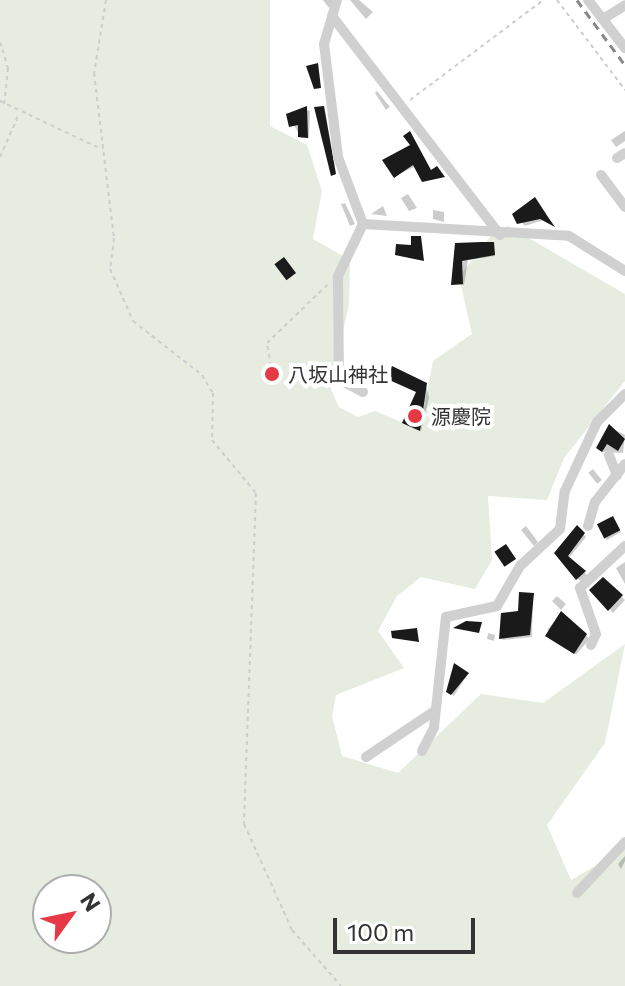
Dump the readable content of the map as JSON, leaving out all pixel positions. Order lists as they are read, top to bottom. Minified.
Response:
{"places":["八坂山神社","源慶院"],"scale_bar":"100 m","north":"top right"}
